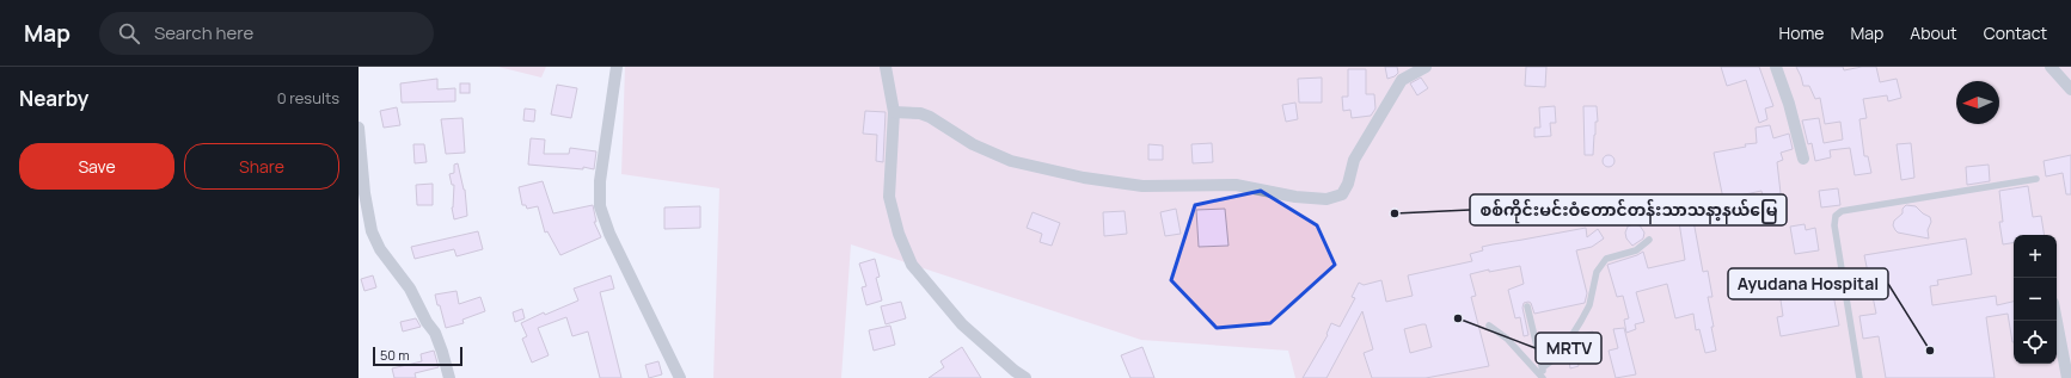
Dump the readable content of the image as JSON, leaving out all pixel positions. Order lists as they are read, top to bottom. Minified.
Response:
{"places":["စစ်ကိုင်းမင်းဝံတောင်တန်းသာသနာ့နယ်မြေ","MRTV","Ayudana Hospital"],"scale_bar":"50 m","north":"left","page":{"header":"Map","search":"Search here","nav":["Home","Map","About","Contact"],"heading":["Nearby","0 results"],"buttons":["Save","Share"],"map_buttons":["+","−"],"scale":"50 m"}}
